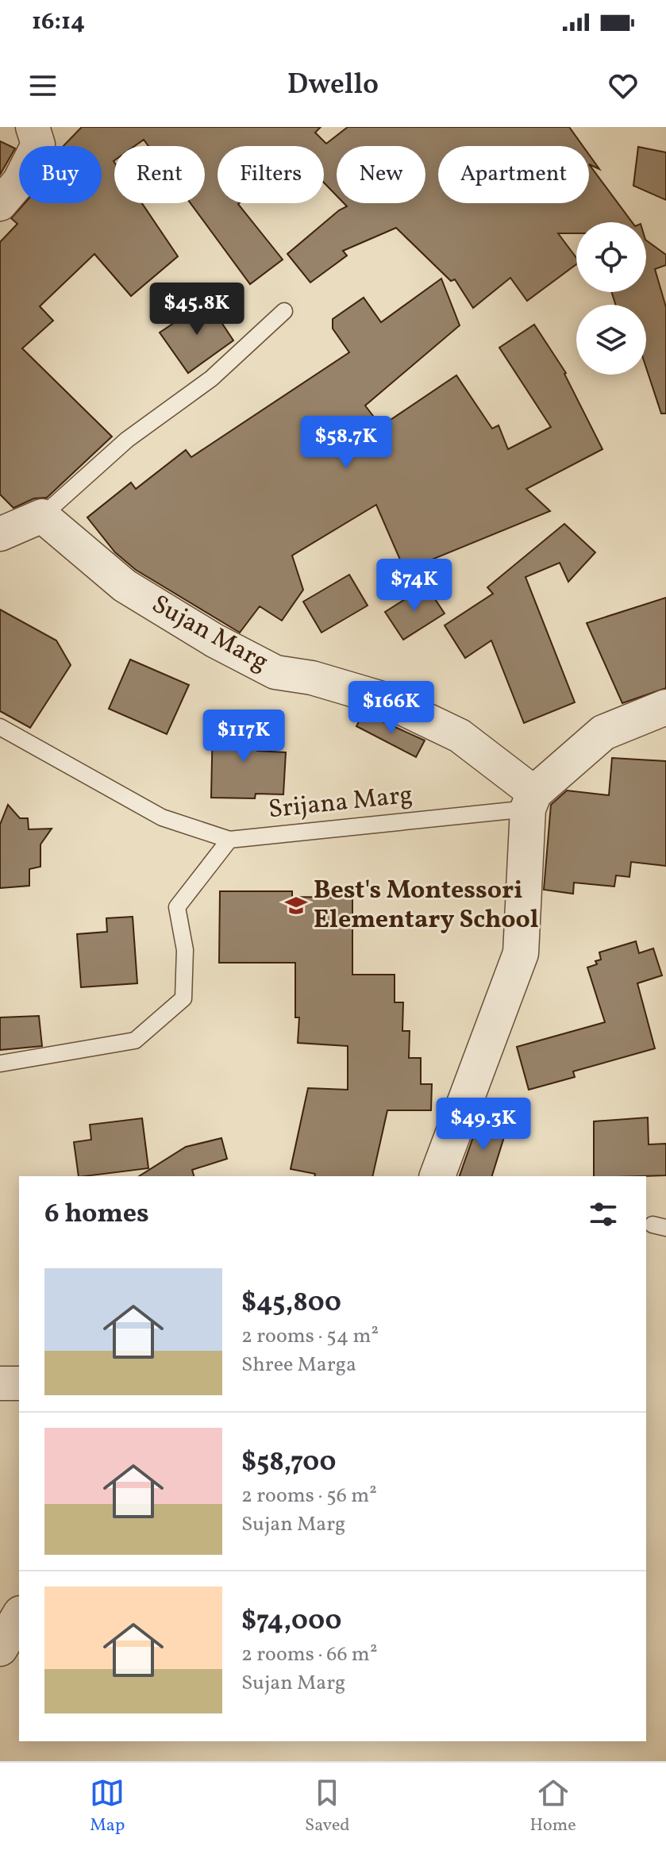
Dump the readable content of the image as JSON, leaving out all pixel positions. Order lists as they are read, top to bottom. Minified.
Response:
{"streets":{"street":["Sujan Marg"],"lane":["Srijana Marg"]},"crossings":[["Sujan Marg","Srijana Marg"]],"places":{"school or university":["Best's Montessori Elementary School"]},"page":{"status":"16:14","header":"Dwello","chip":["Buy","Rent","Filters","New","Apartment"],"price":["$45.8K","$58.7K","$74K","$166K","$117K","$49.3K"],"heading":"6 homes","list":[{"name":"$45,800","note":"2 rooms · 54 m² · Shree Marga"},{"name":"$58,700","note":"2 rooms · 56 m² · Sujan Marg"},{"name":"$74,000","note":"2 rooms · 66 m² · Sujan Marg"}],"tabs":["Map","Saved","Home"]}}
